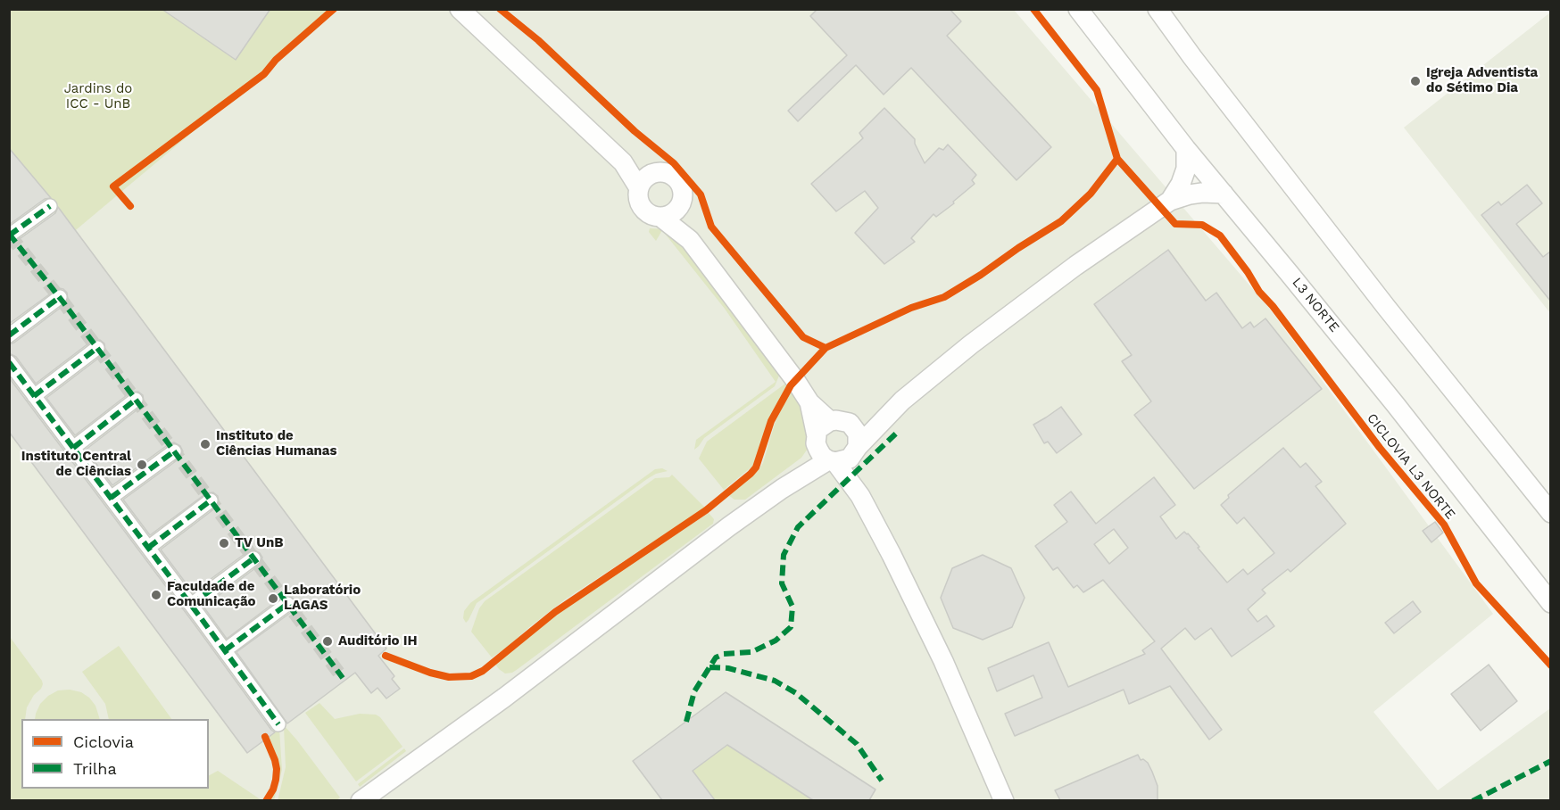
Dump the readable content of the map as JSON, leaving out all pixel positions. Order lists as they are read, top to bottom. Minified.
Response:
{"streets":{"street":["L3 NORTE"],"cycle path":["CICLOVIA L3 NORTE"]},"parks":["Jardins do ICC - UnB"],"places":["Igreja Adventista do Sétimo Dia","Instituto de Ciências Humanas","Instituto Central de Ciências","TV UnB","Faculdade de Comunicação","Laboratório LAGAS","Auditório IH"],"legend":["Ciclovia","Trilha"]}
